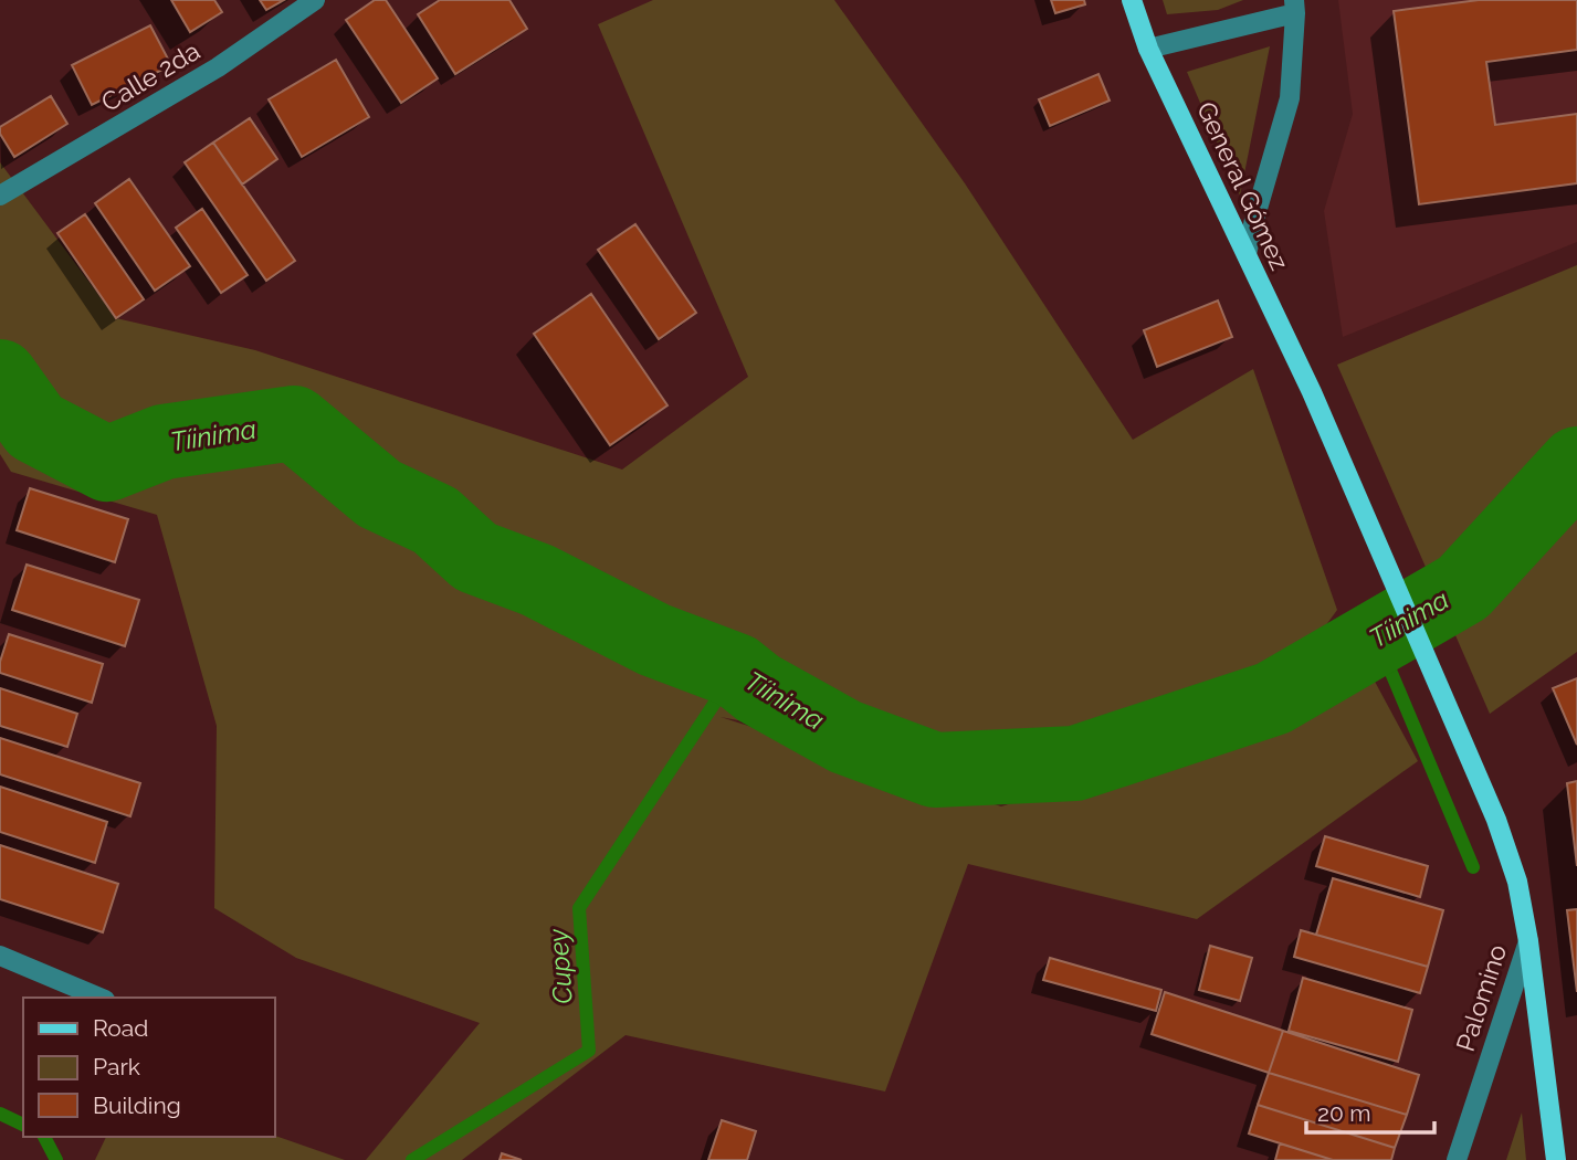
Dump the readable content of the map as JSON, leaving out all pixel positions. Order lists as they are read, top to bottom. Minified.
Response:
{"streets":{"main road":["General Gómez"],"street":["Calle 2da","Palomino"]},"crossings":[["General Gómez","Palomino"]],"water":["Tíinima","Cupey"],"legend":["Road","Park","Building"],"scale_bar":"20 m"}
